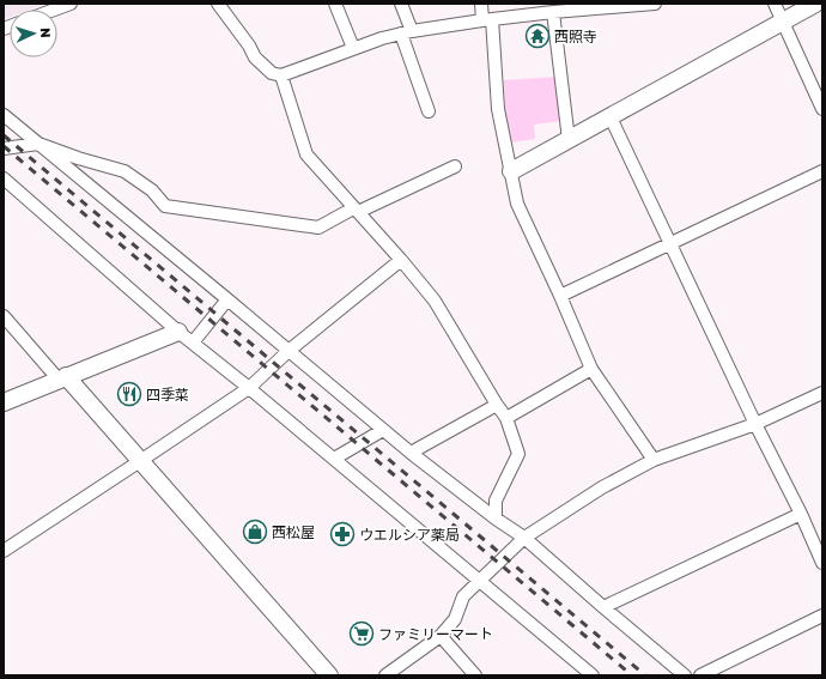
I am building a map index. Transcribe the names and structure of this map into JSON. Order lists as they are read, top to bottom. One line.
{"places":{"temple":["西照寺"],"restaurant":["四季菜"],"shop":["西松屋"],"pharmacy":["ウエルシア薬局"],"supermarket":["ファミリーマート"]},"north":"right"}
